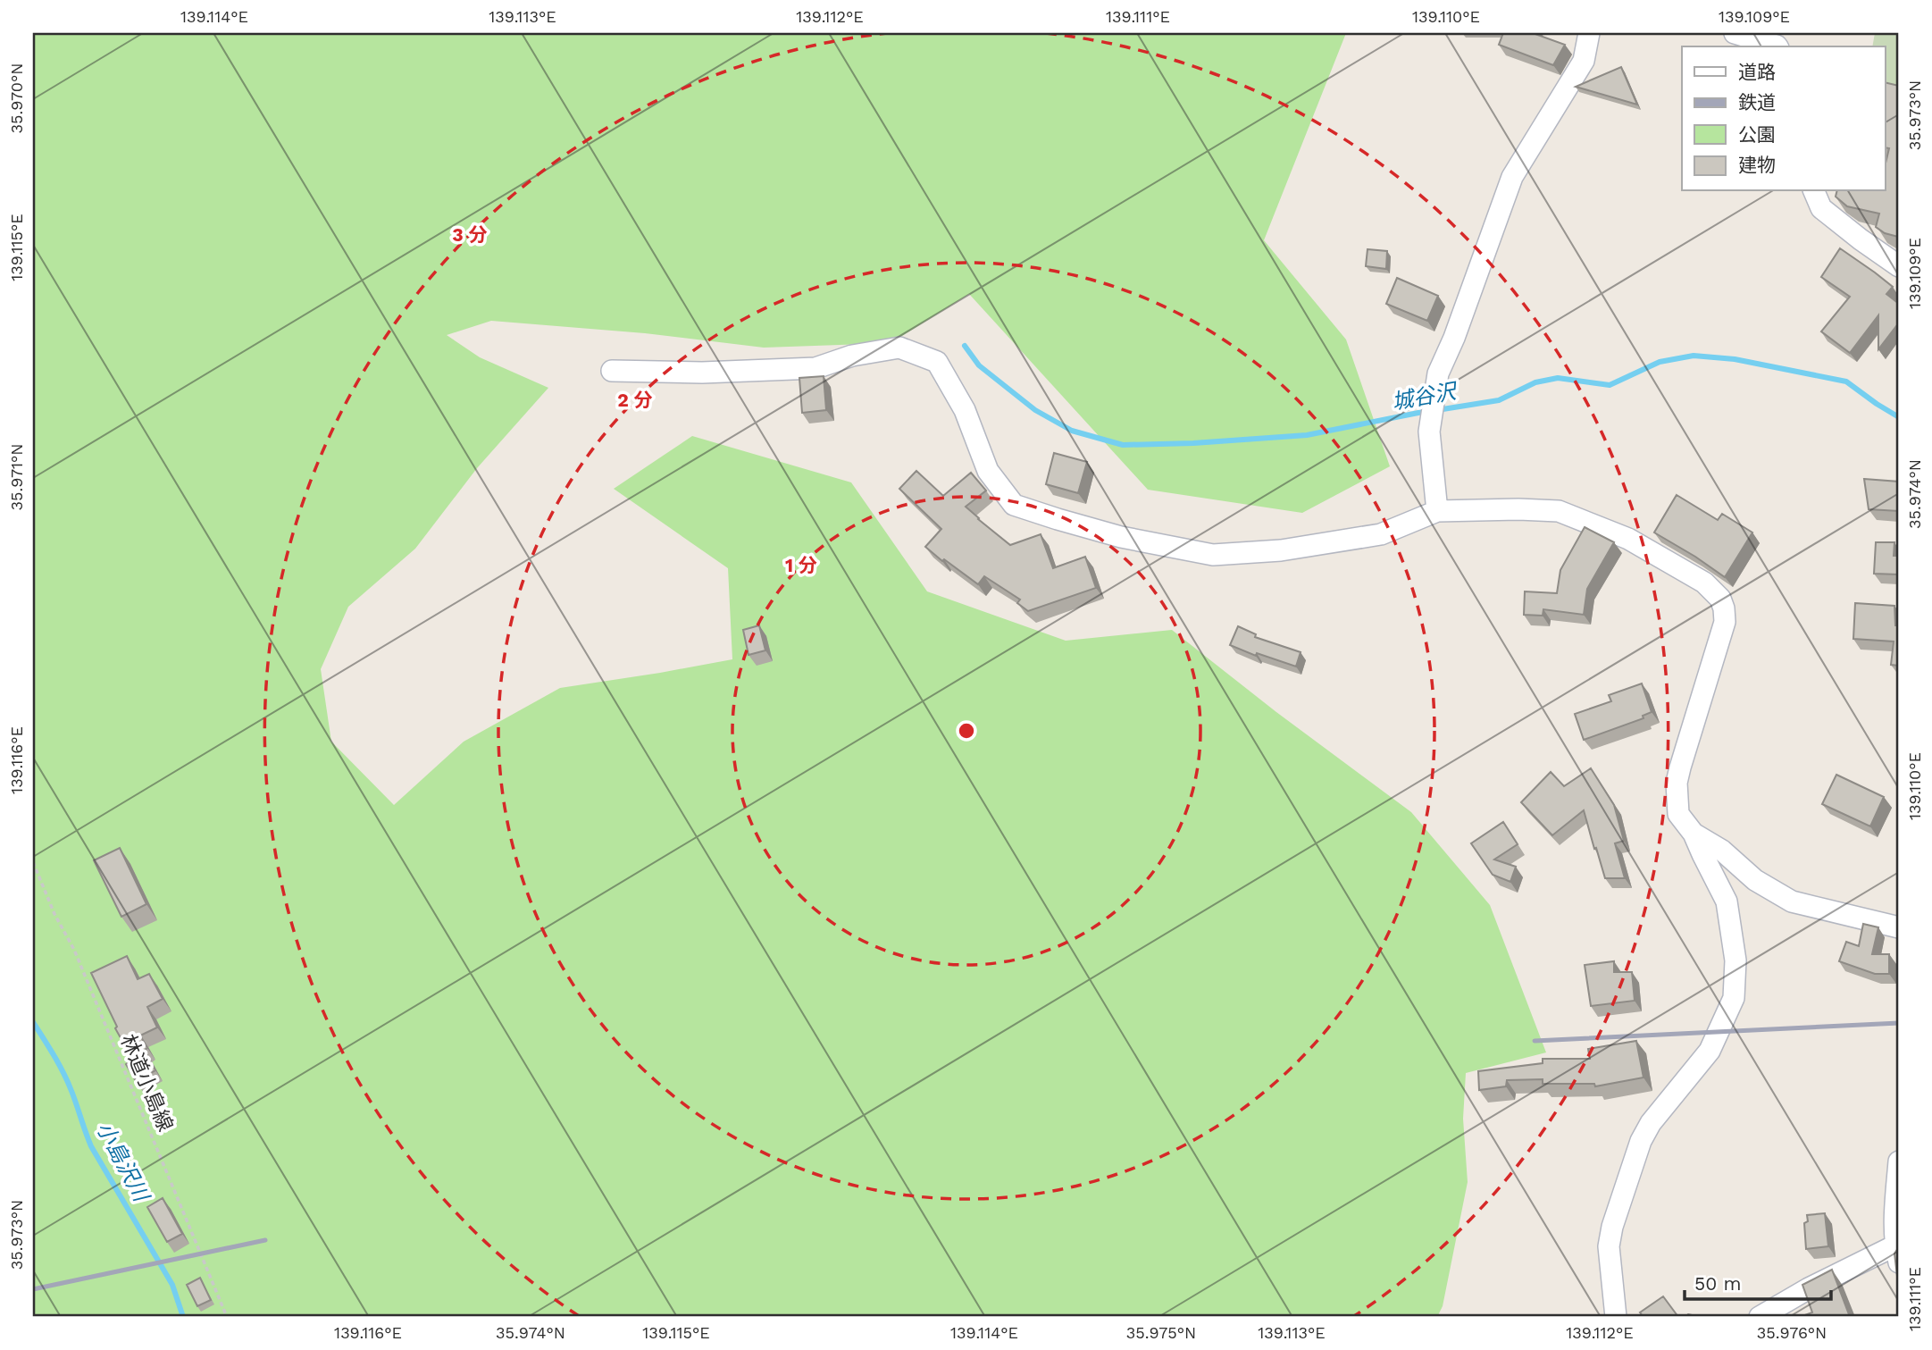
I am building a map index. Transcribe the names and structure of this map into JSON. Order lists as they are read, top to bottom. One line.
{"streets":{"path":["林道小島線"]},"water":["城谷沢","小島沢川"],"legend":["道路","鉄道","公園","建物"],"scale_bar":"50 m","coordinates":["139.114°E","139.113°E","139.112°E","139.111°E","139.110°E","139.109°E","35.970°N","35.973°N","139.115°E","35.971°N","35.974°N","139.116°E","35.975°N","35.976°N"],"rings":["3 分","2 分","1 分"]}
